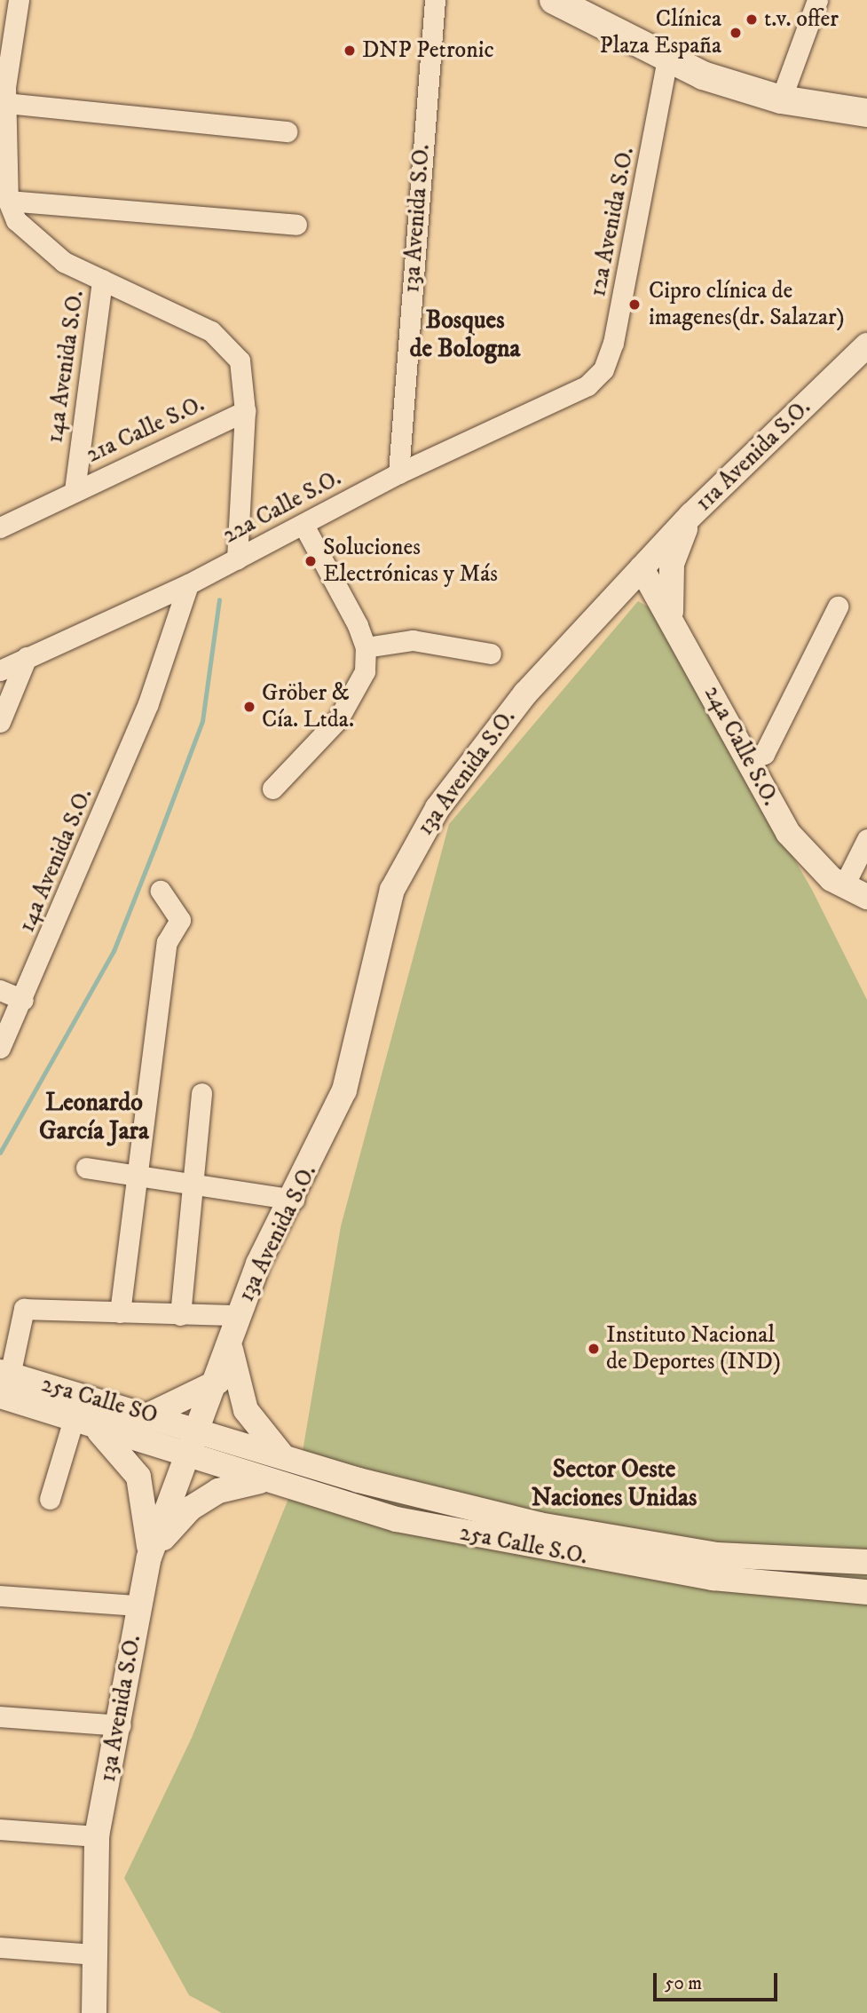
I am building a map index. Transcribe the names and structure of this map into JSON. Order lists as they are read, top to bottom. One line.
{"streets":{"street":["13a Avenida S.O.","12a Avenida S.O.","14a Avenida S.O.","21a Calle S.O.","11a Avenida S.O.","22a Calle S.O.","24a Calle S.O.","25a Calle SO","25a Calle S.O."]},"crossings":[["13a Avenida S.O.","11a Avenida S.O."],["13a Avenida S.O.","22a Calle S.O."],["13a Avenida S.O.","24a Calle S.O."],["13a Avenida S.O.","25a Calle SO"],["13a Avenida S.O.","25a Calle S.O."],["12a Avenida S.O.","22a Calle S.O."],["14a Avenida S.O.","21a Calle S.O."],["14a Avenida S.O.","22a Calle S.O."],["11a Avenida S.O.","24a Calle S.O."],["25a Calle SO","25a Calle S.O."]],"districts":["Bosques de Bologna","Leonardo García Jara","Sector Oeste Naciones Unidas"],"places":["t.v. offer","Clínica Plaza España","DNP Petronic","Cipro clínica de imagenes(dr. Salazar)","Soluciones Electrónicas y Más","Gröber & Cía. Ltda.","Instituto Nacional de Deportes (IND)"],"scale_bar":"50 m"}
